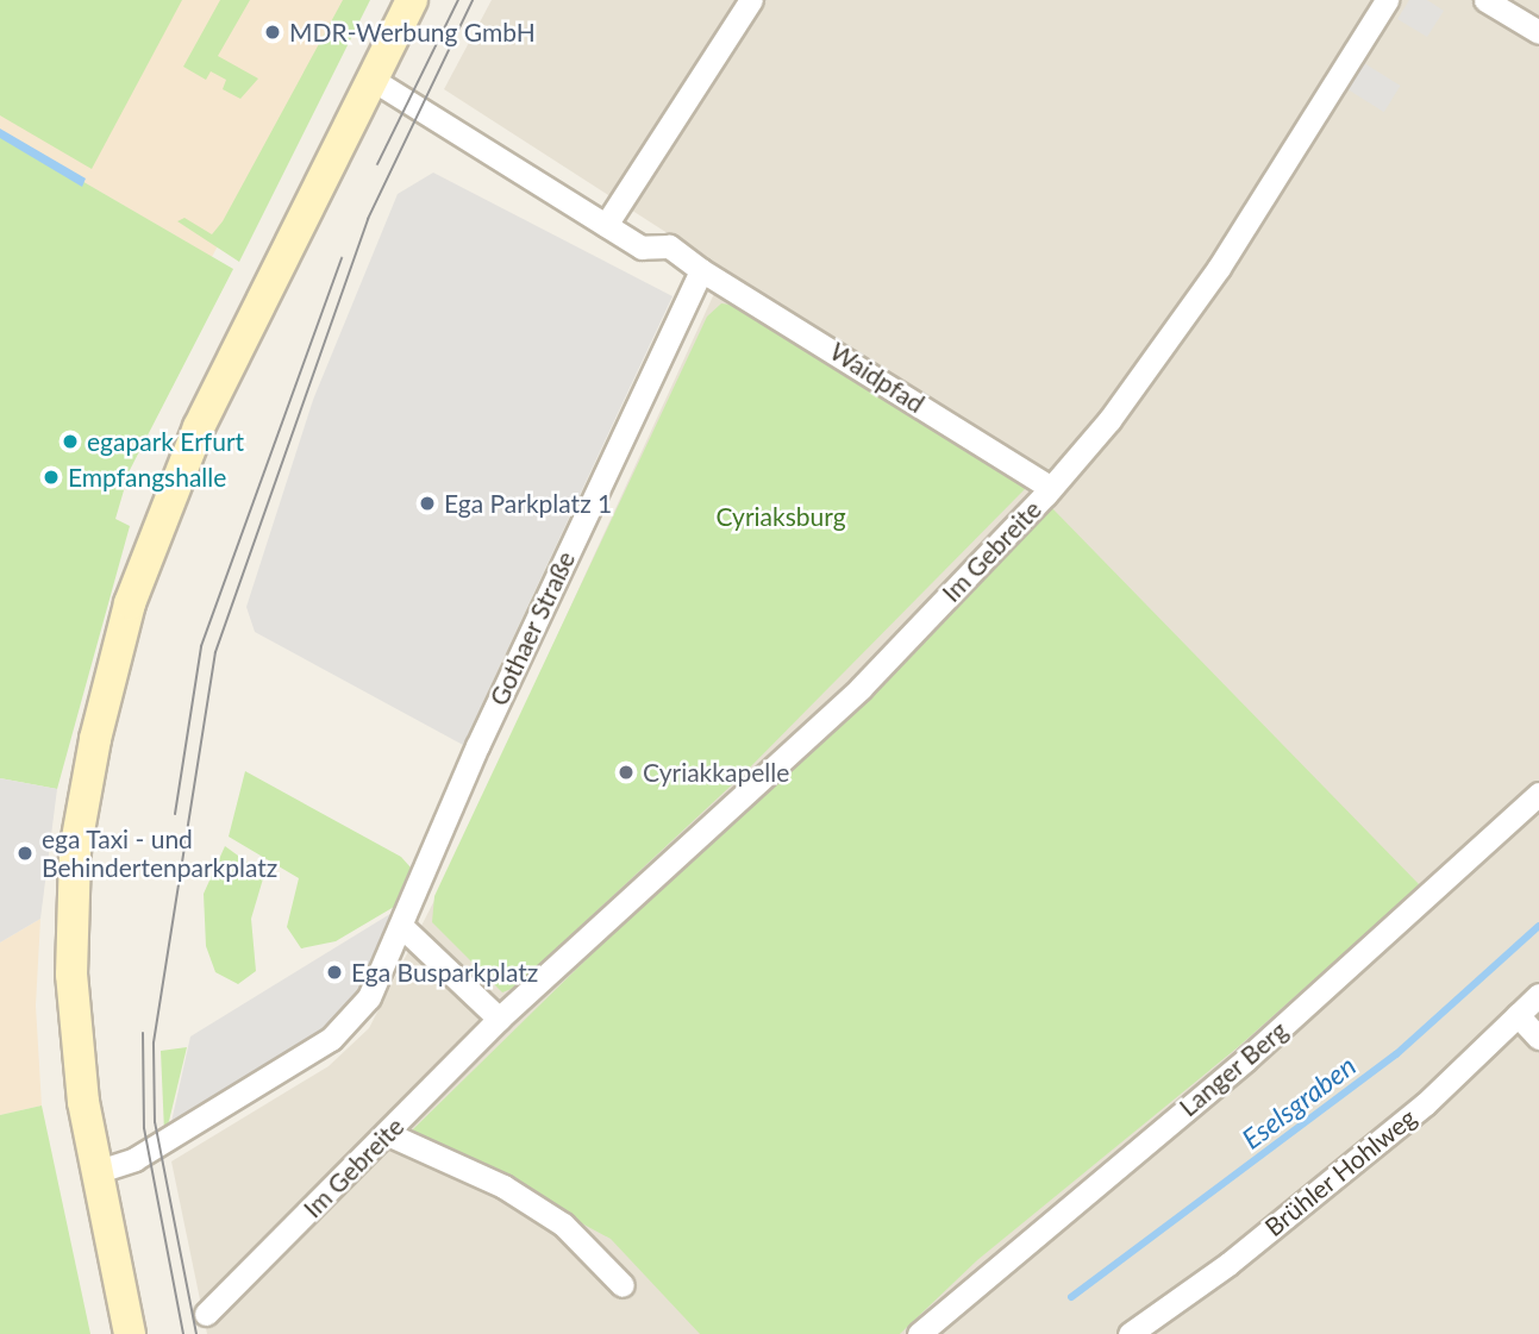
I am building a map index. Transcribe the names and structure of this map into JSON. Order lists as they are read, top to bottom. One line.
{"streets":{"street":["Waidpfad","Im Gebreite","Gothaer Straße","Langer Berg","Brühler Hohlweg"]},"crossings":[["Waidpfad","Im Gebreite"],["Waidpfad","Gothaer Straße"]],"water":["Eselsgraben"],"parks":["Cyriaksburg"],"places":["MDR-Werbung GmbH","egapark Erfurt","Empfangshalle","Ega Parkplatz 1","Cyriakkapelle","ega Taxi - und Behindertenparkplatz","Ega Busparkplatz"]}
